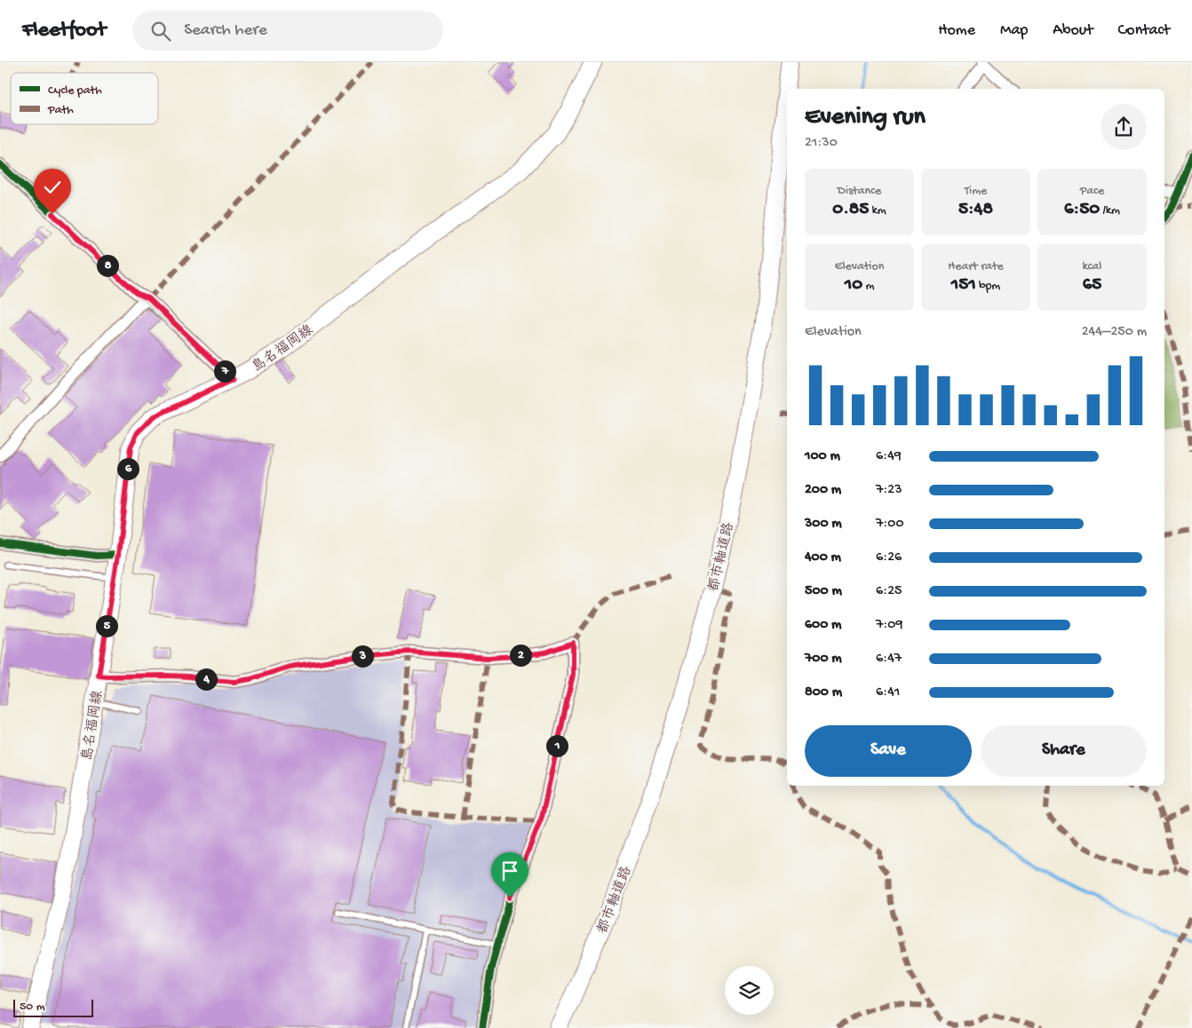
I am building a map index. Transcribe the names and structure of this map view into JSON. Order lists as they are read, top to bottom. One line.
{"streets":{"main road":["島名福岡線","都市軸道路"]},"legend":["Cycle path","Path"],"scale_bar":"50 m","page":{"header":"Fleetfoot","search":"Search here","nav":["Home","Map","About","Contact"],"heading":["Evening run","21:30"],"stats":[["Distance","0.85 km"],["Time","5:48"],["Pace","6:50 /km"],["Elevation","10 m"],["Heart rate","151 bpm"],["kcal","65"]],"pins":["8","7","6","5","2","3","4","1"],"chart":["Elevation","244–250 m"],"list":[{"name":"100 m","note":"6:49"},{"name":"200 m","note":"7:23"},{"name":"300 m","note":"7:00"},{"name":"400 m","note":"6:26"},{"name":"500 m","note":"6:25"},{"name":"600 m","note":"7:09"},{"name":"700 m","note":"6:47"},{"name":"800 m","note":"6:41"}],"buttons":["Save","Share"],"scale":"50 m"}}
